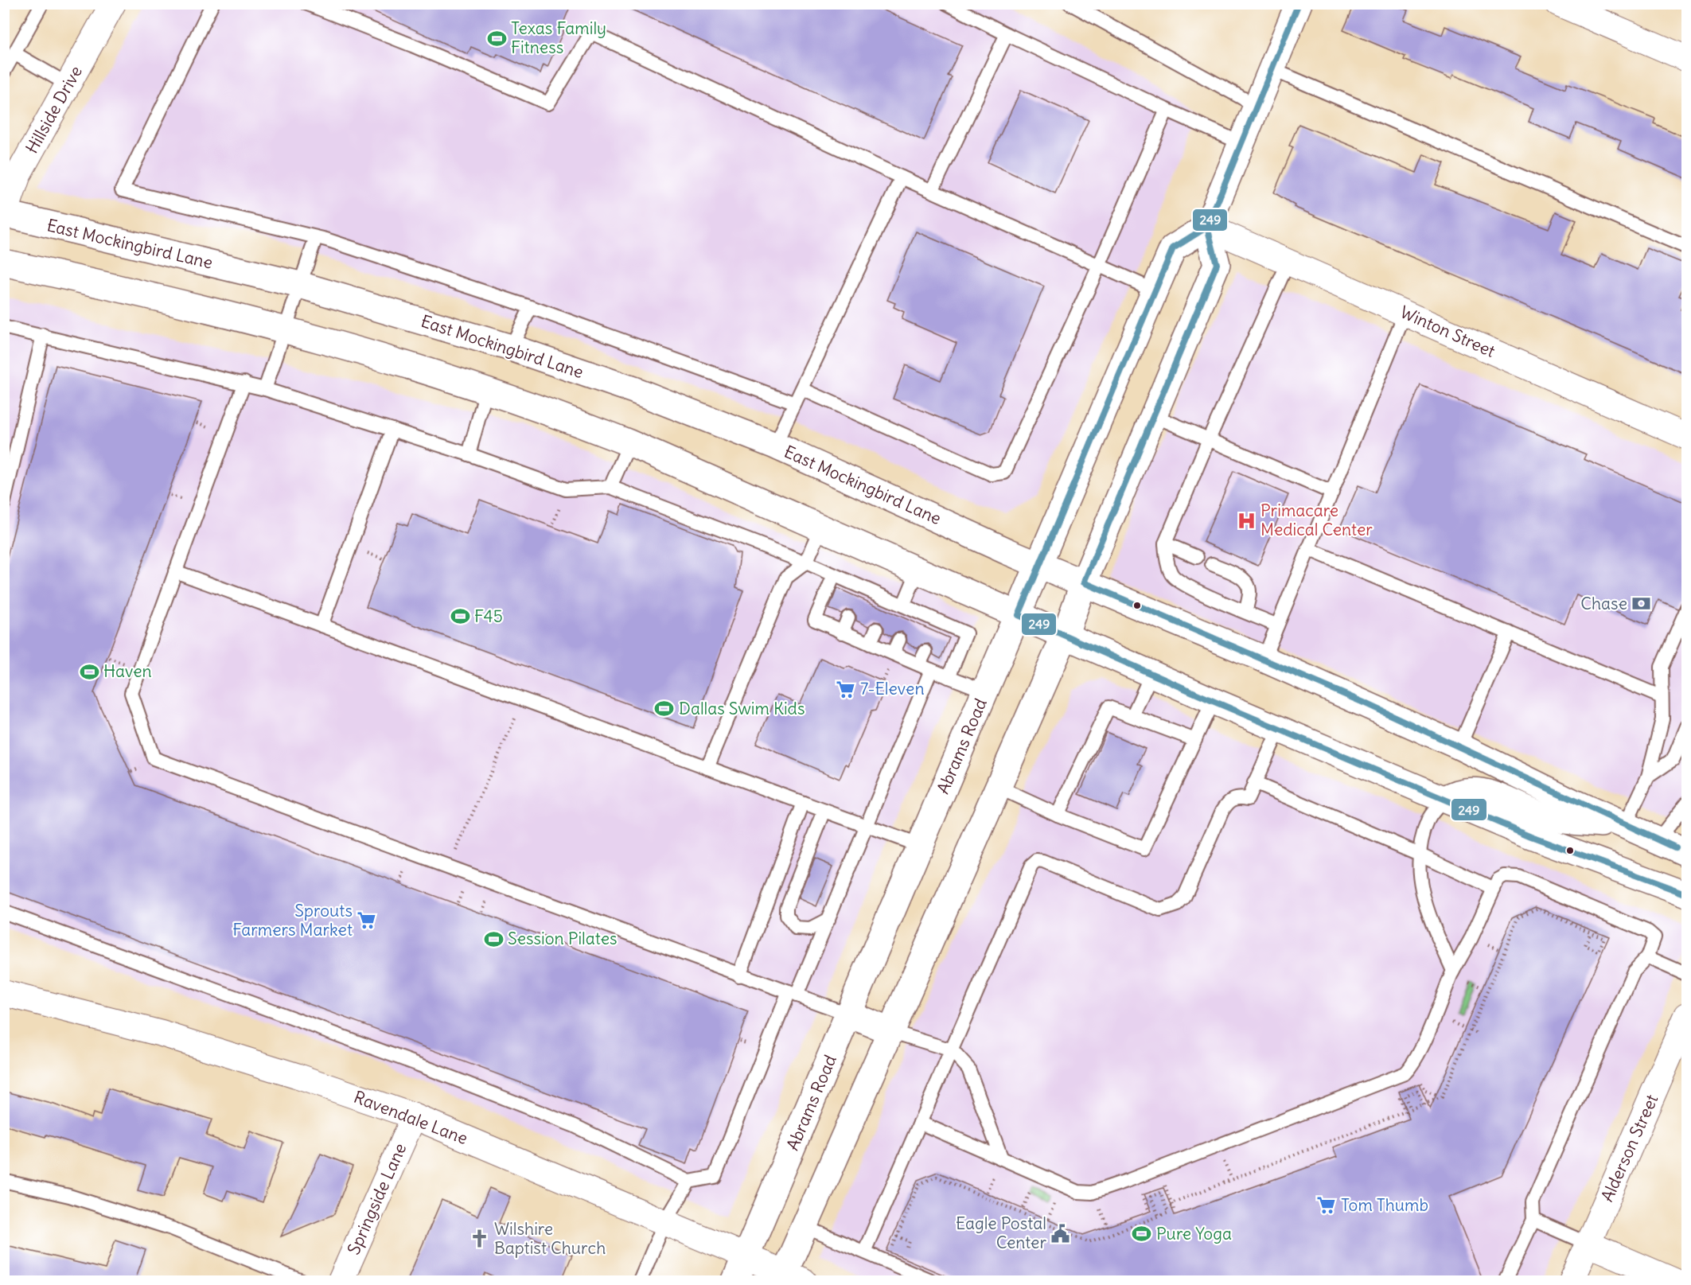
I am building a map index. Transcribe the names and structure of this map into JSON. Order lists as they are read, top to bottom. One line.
{"streets":{"main road":["East Mockingbird Lane","Abrams Road"],"street":["Hillside Drive","Winton Street","Ravendale Lane","Alderson Street","Springside Lane"]},"crossings":[["Hillside Drive","East Mockingbird Lane"],["East Mockingbird Lane","Abrams Road"],["Winton Street","Abrams Road"],["Abrams Road","Ravendale Lane"],["Ravendale Lane","Springside Lane"]],"places":{"sports":["Texas Family Fitness","F45","Haven","Dallas Swim Kids","Session Pilates","Pure Yoga"],"hospital":["Primacare Medical Center"],"bank":["Chase"],"supermarket":["7-Eleven","Sprouts Farmers Market","Tom Thumb"],"public building":["Eagle Postal Center"],"church":["Wilshire Baptist Church"]},"lines":["transit line 249"]}
